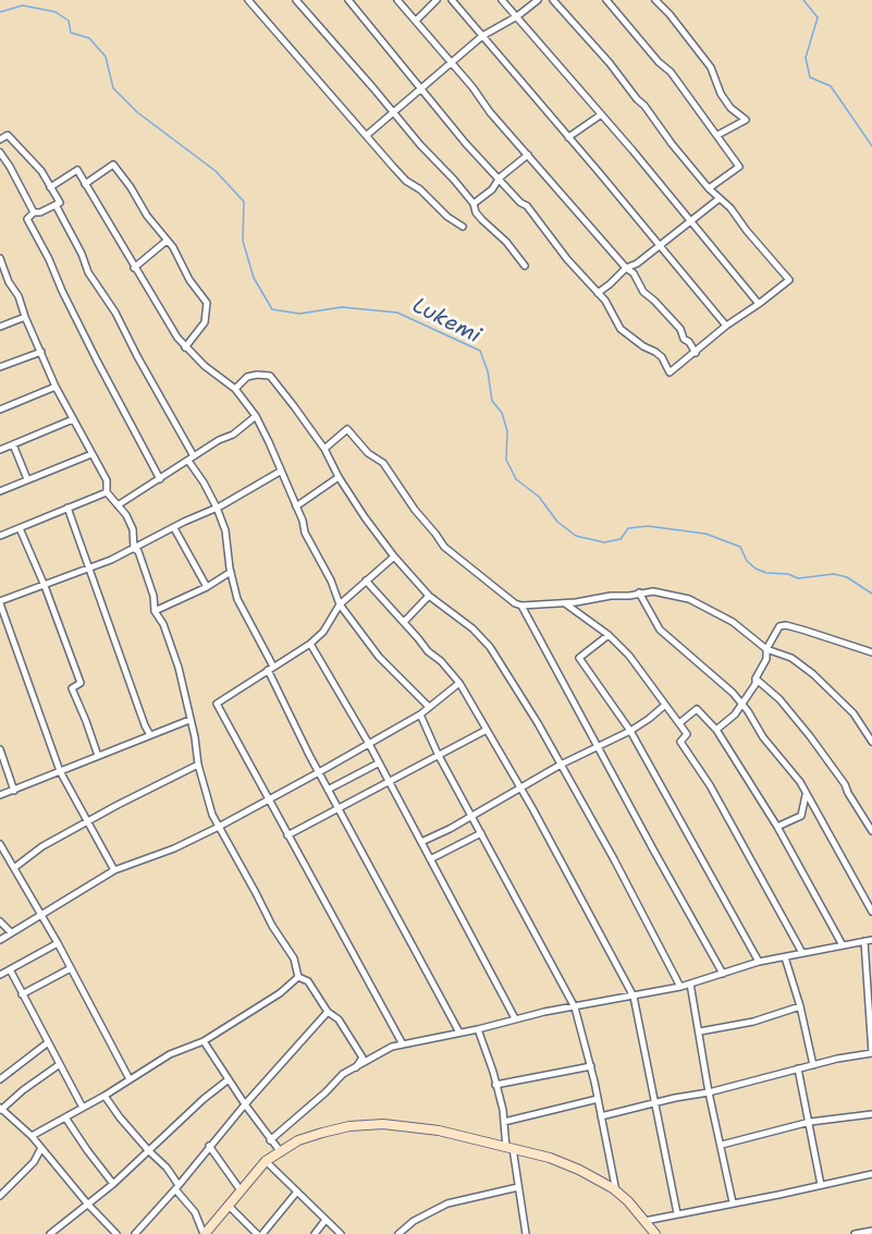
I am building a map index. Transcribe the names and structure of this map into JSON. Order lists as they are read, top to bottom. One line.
{"water":["Lukemi"]}
